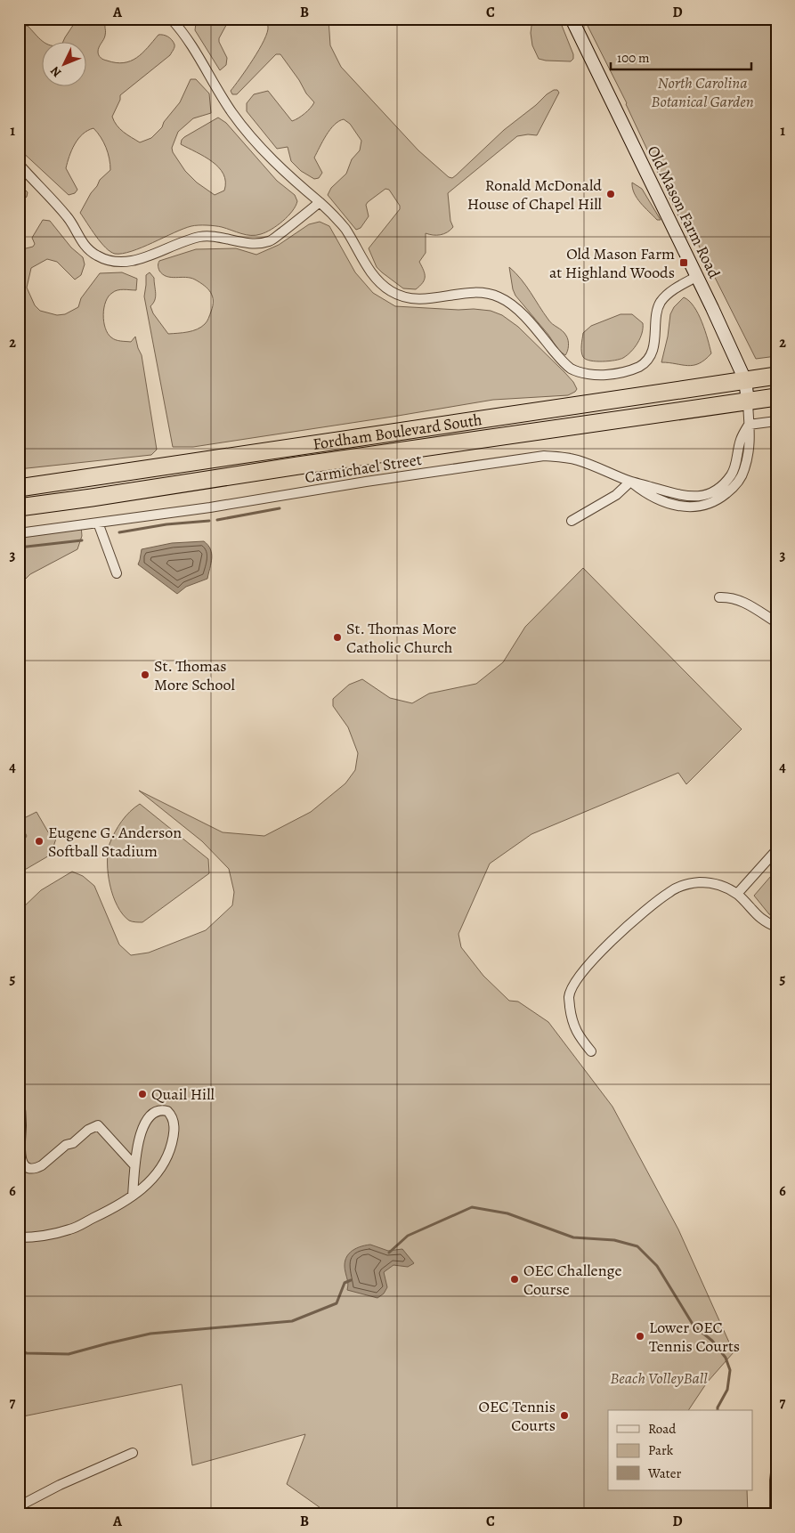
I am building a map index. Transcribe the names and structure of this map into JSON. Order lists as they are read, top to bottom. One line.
{"streets":{"highway":["Fordham Boulevard South"],"street":["Old Mason Farm Road","Carmichael Street"]},"crossings":[["Old Mason Farm Road","Fordham Boulevard South"],["Old Mason Farm Road","Carmichael Street"]],"parks":["North Carolina Botanical Garden","Beach VolleyBall"],"places":{"other":["Ronald McDonald House of Chapel Hill","St. Thomas More Catholic Church","St. Thomas More School","Eugene G. Anderson Softball Stadium","Quail Hill","OEC Challenge Course","Lower OEC Tennis Courts","OEC Tennis Courts"],"transit":["Old Mason Farm at Highland Woods"]},"legend":["Road","Park","Water"],"scale_bar":"100 m","north":"bottom left","grid":{"columns":["A","B","C","D"],"rows":["1","2","3","4","5","6","7"]}}
